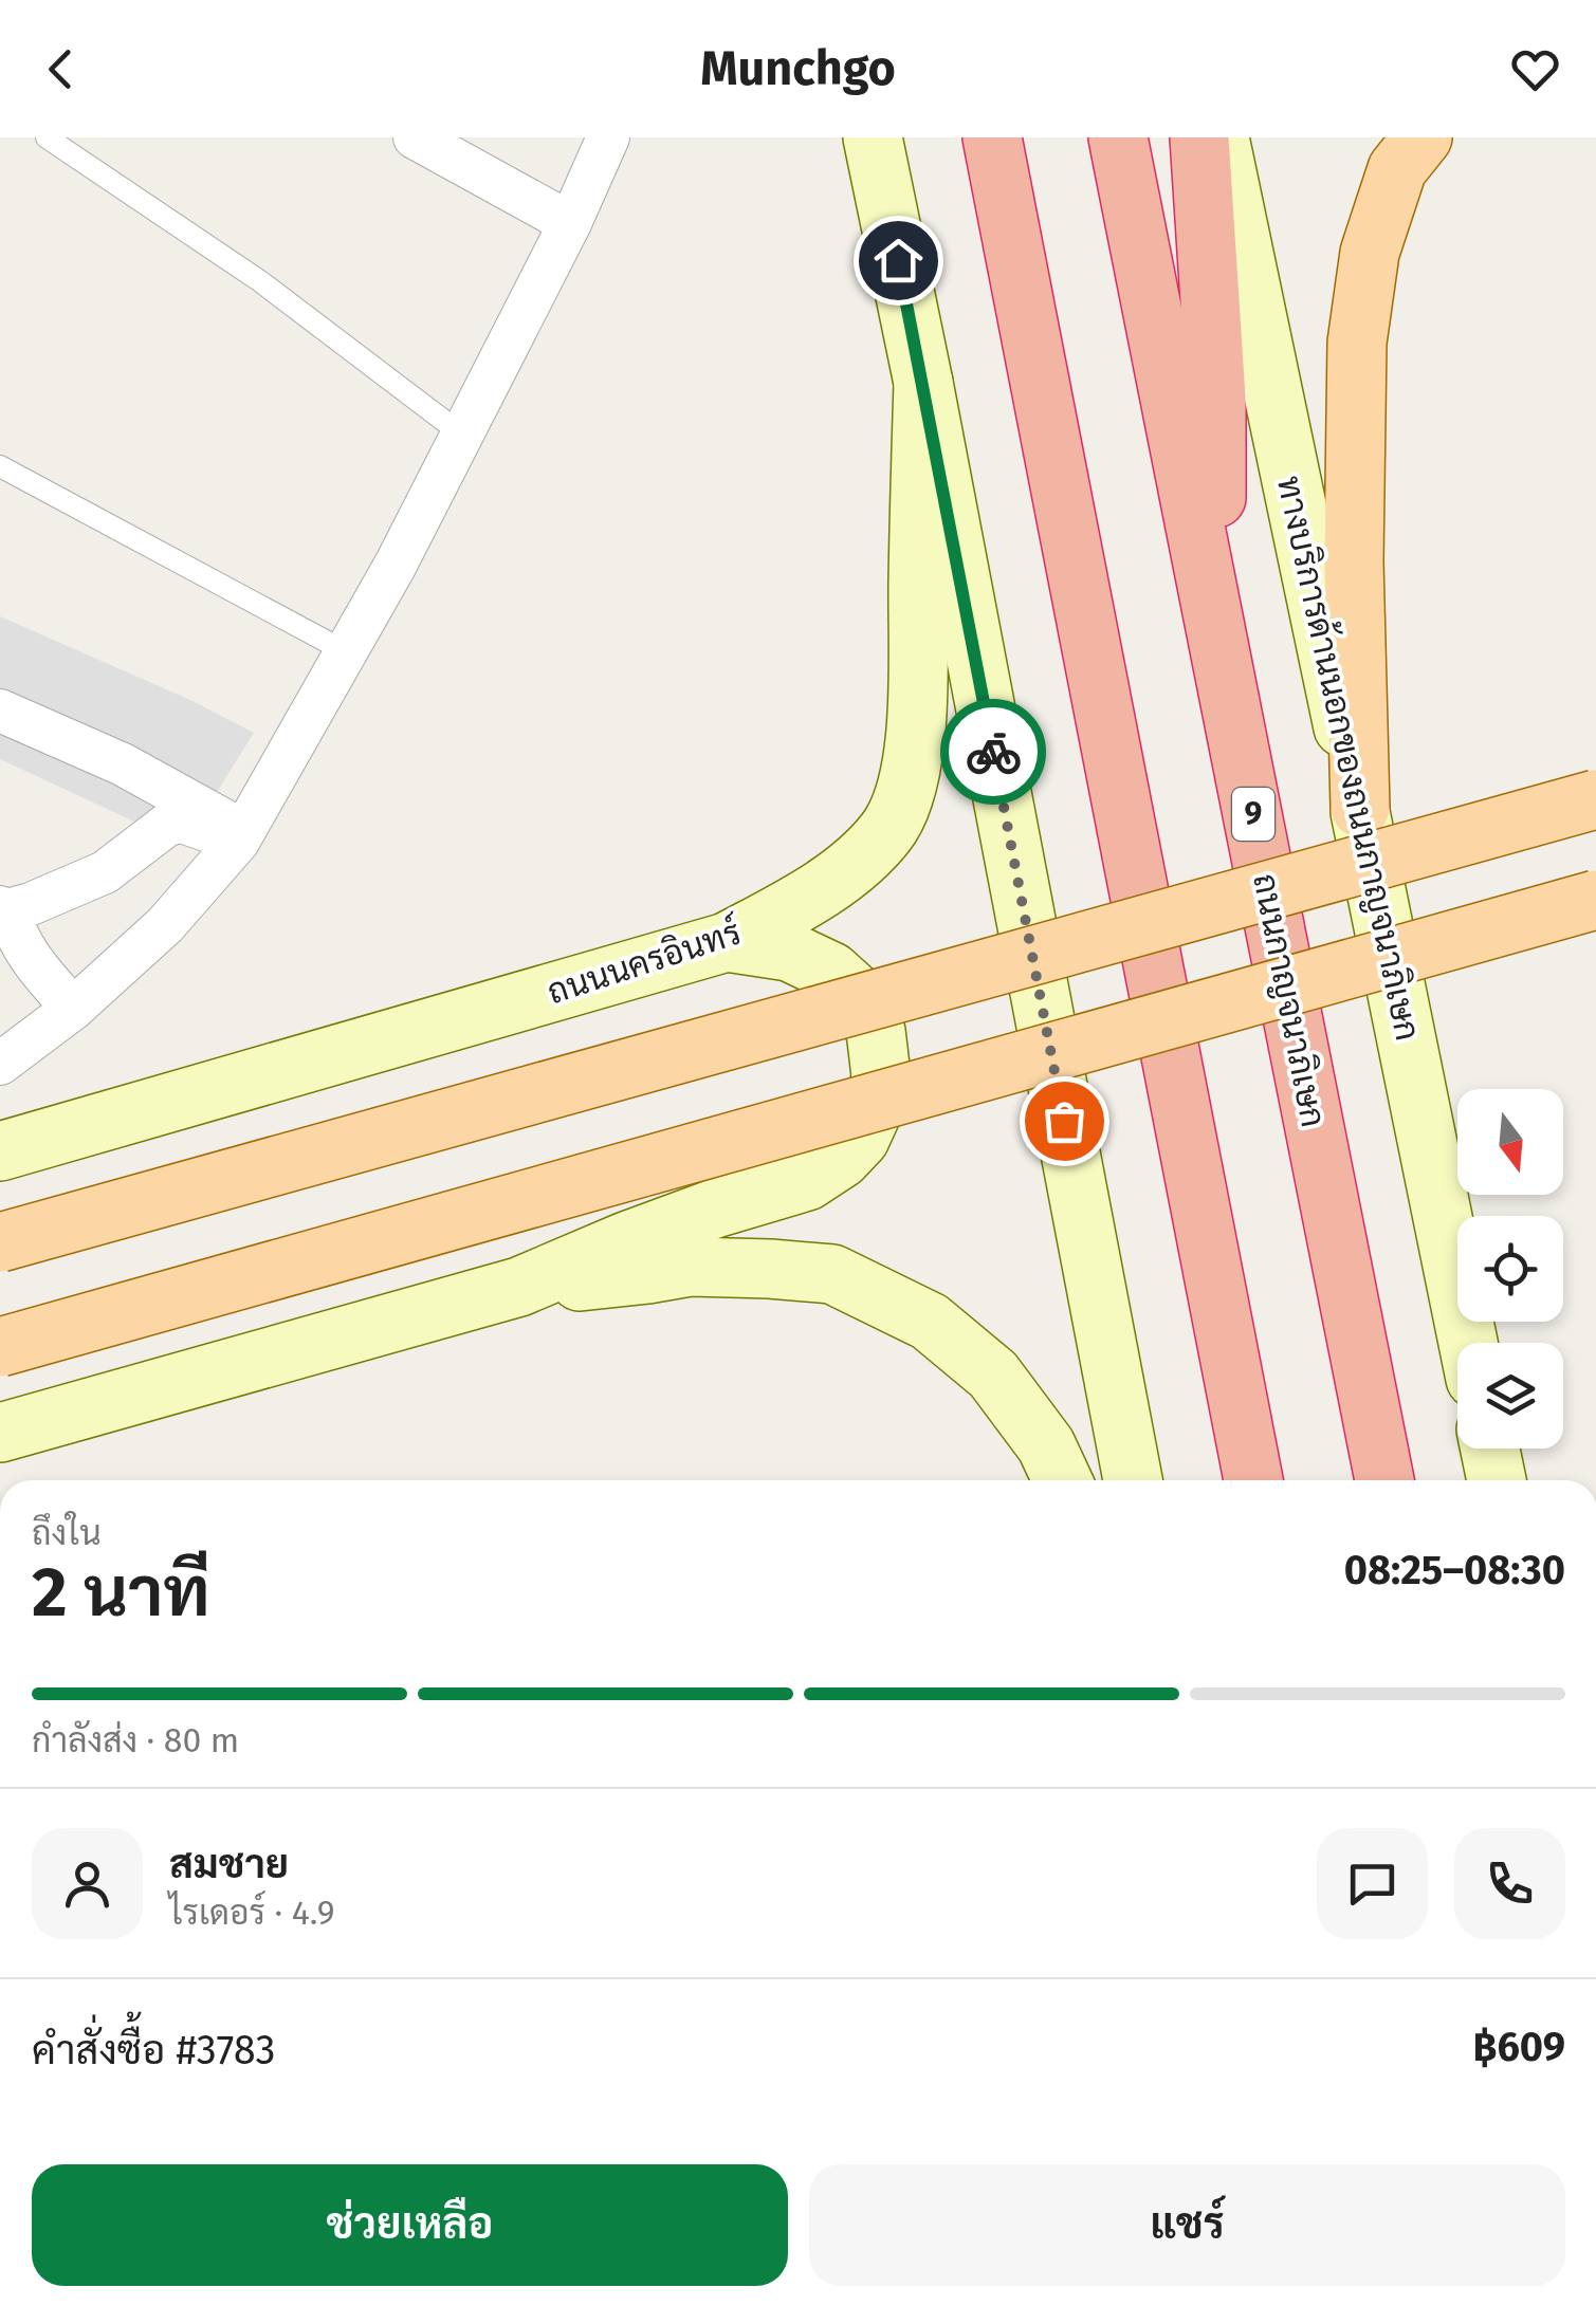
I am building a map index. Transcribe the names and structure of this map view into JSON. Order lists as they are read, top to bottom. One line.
{"streets":{"highway":["9","ถนนกาญจนาภิเษก"],"main road":["ทางบริการด้านนอกของถนนกาญจนาภิเษก","ถนนนครอินทร์"]},"north":"bottom","page":{"header":"Munchgo","heading":["2 นาที","ถึงใน","08:25–08:30"],"panel":["สมชาย","ไรเดอร์ · 4.9","คำสั่งซื้อ #3783","฿609"],"bar":"กำลังส่ง · 80 m","buttons":["ช่วยเหลือ","แชร์"]}}
